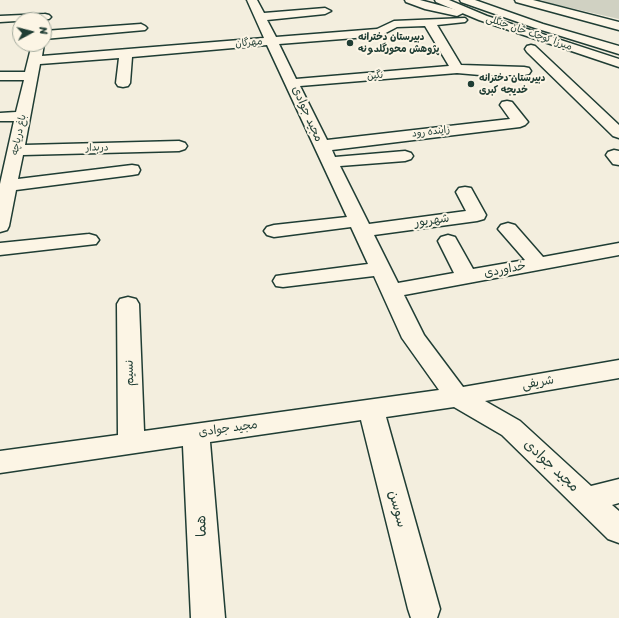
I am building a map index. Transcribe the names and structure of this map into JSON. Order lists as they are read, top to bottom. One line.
{"streets":{"main road":["میرزا کوچک خان جنگلی","مهرگان","نگین","مجید جوادی","زاینده رود","باغ دریاچه","دربدار","شهریور","خداوردی","نسیم","شریفی","سوسن","هما"]},"crossings":[["مهرگان","مجید جوادی"],["مهرگان","باغ دریاچه"],["نگین","مجید جوادی"],["مجید جوادی","زاینده رود"],["مجید جوادی","شهریور"],["مجید جوادی","خداوردی"],["مجید جوادی","نسیم"],["مجید جوادی","شریفی"],["مجید جوادی","سوسن"],["مجید جوادی","هما"],["باغ دریاچه","دربدار"]],"places":["دبیرستان دخترانه پژوهش محورگلدونه","دبیرستان دخترانه خدیجه کبری"],"north":"right"}
